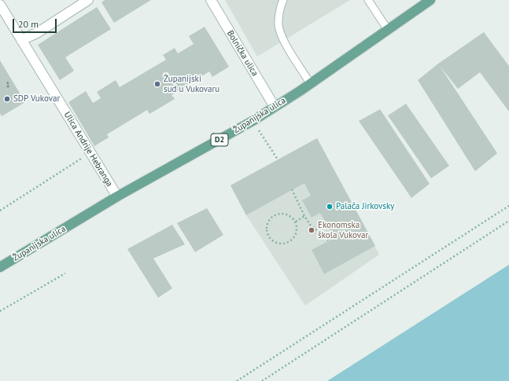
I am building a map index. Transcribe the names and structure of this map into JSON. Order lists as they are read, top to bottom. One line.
{"streets":{"main road":["Županijska ulica","D2"],"street":["Bolnička ulica","Ulica Andrije Hebranga"]},"crossings":[["Bolnička ulica","Županijska ulica"],["Županijska ulica","Ulica Andrije Hebranga"]],"places":["Županijski sud u Vukovaru","SDP Vukovar","Palača Jirkovsky","Ekonomska škola Vukovar"],"house_numbers":["1"],"scale_bar":"20 m"}
